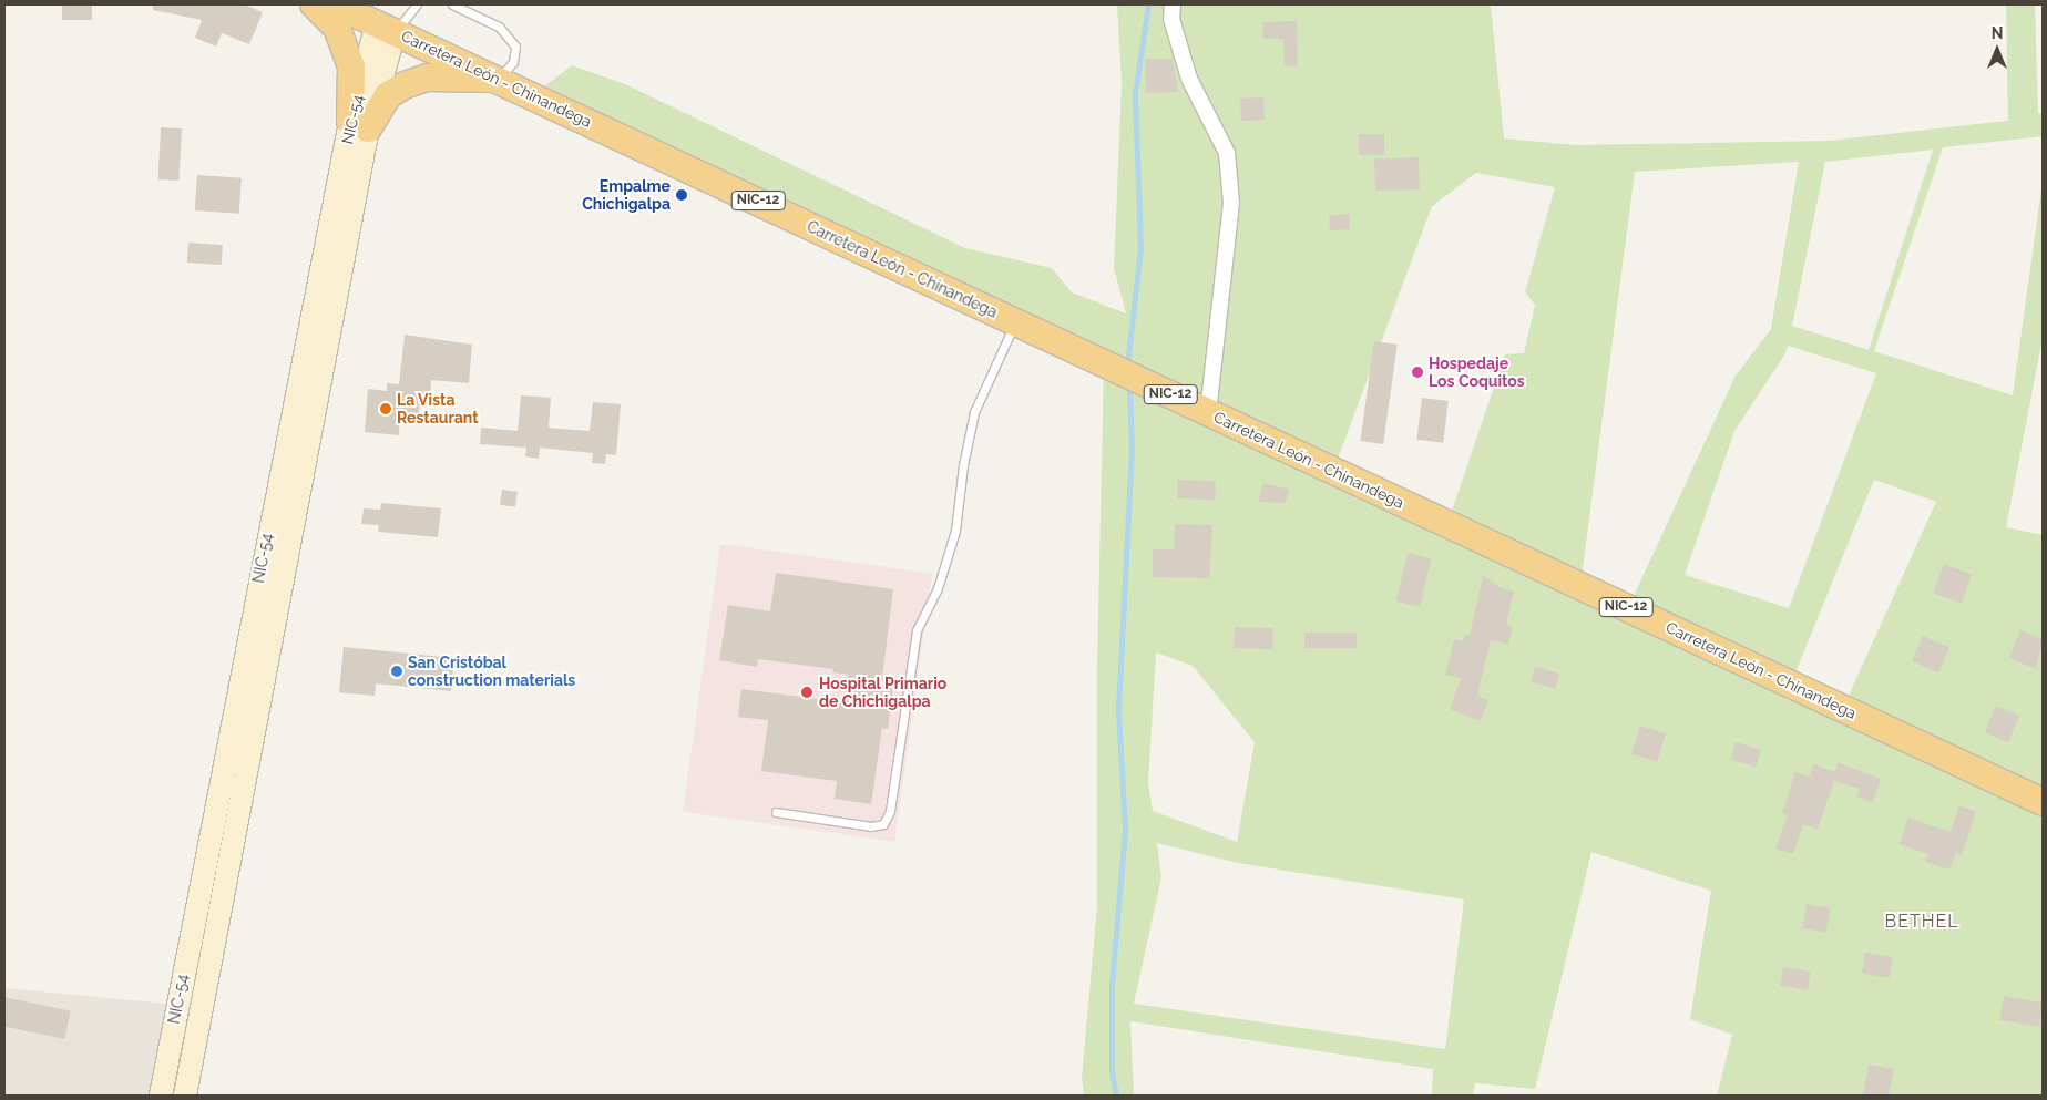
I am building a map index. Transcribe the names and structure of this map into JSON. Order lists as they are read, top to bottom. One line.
{"streets":{"highway":["Carretera León - Chinandega","NIC-12"],"main road":["NIC-54"]},"crossings":[["Carretera León - Chinandega","NIC-54"]],"districts":["BETHEL"],"places":["Empalme Chichigalpa","Hospedaje Los Coquitos","La Vista Restaurant","San Cristóbal construction materials","Hospital Primario de Chichigalpa"],"north":"top"}
